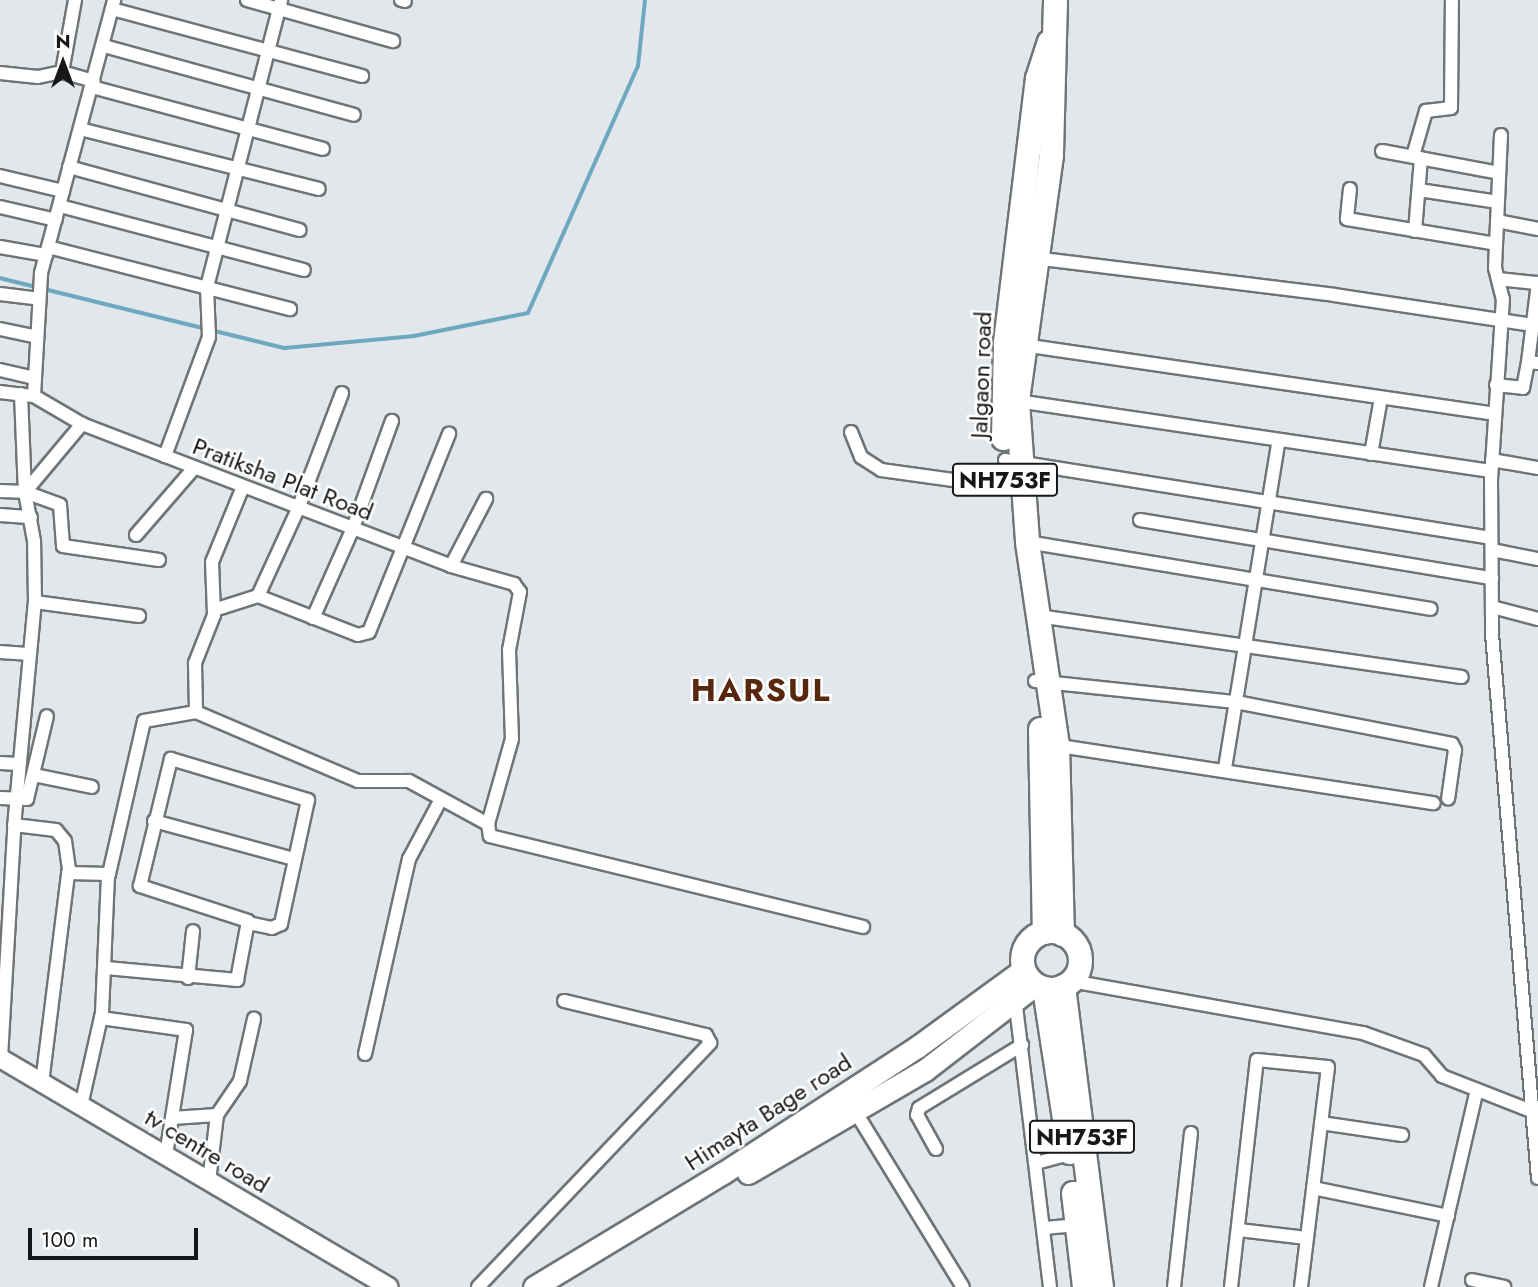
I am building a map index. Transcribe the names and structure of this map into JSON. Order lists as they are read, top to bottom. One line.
{"streets":{"highway":["Jalgaon road","NH753F"],"main road":["Himayta Bage road","tv centre road"],"street":["Pratiksha Plat Road"]},"crossings":[["NH753F","Himayta Bage road"]],"districts":["HARSUL"],"scale_bar":"100 m","north":"top"}
